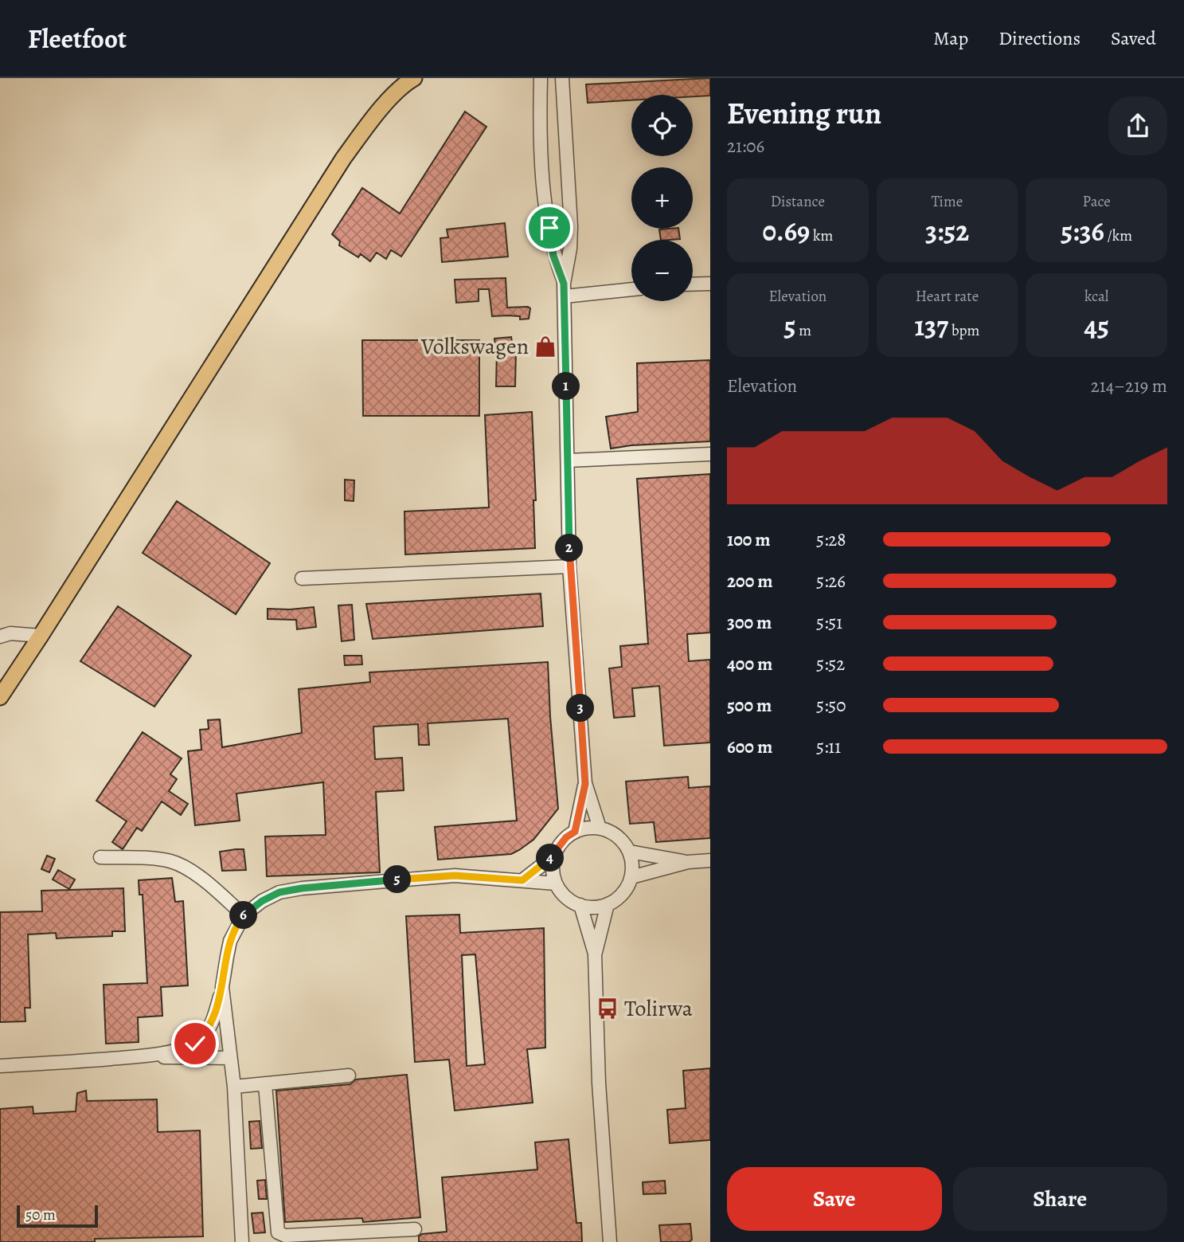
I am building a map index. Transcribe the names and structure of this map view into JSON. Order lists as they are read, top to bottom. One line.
{"places":{"shop":["Volkswagen"],"bus stop":["Tolirwa"]},"scale_bar":"50 m","page":{"header":"Fleetfoot","nav":["Map","Directions","Saved"],"heading":["Evening run","21:06"],"map_buttons":["+","−"],"stats":[["Distance","0.69 km"],["Time","3:52"],["Pace","5:36 /km"],["Elevation","5 m"],["Heart rate","137 bpm"],["kcal","45"]],"chart":["Elevation","214–219 m"],"pins":["1","2","3","4","5","6"],"list":[{"name":"100 m","note":"5:28"},{"name":"200 m","note":"5:26"},{"name":"300 m","note":"5:51"},{"name":"400 m","note":"5:52"},{"name":"500 m","note":"5:50"},{"name":"600 m","note":"5:11"}],"buttons":["Save","Share"],"scale":"50 m"}}
